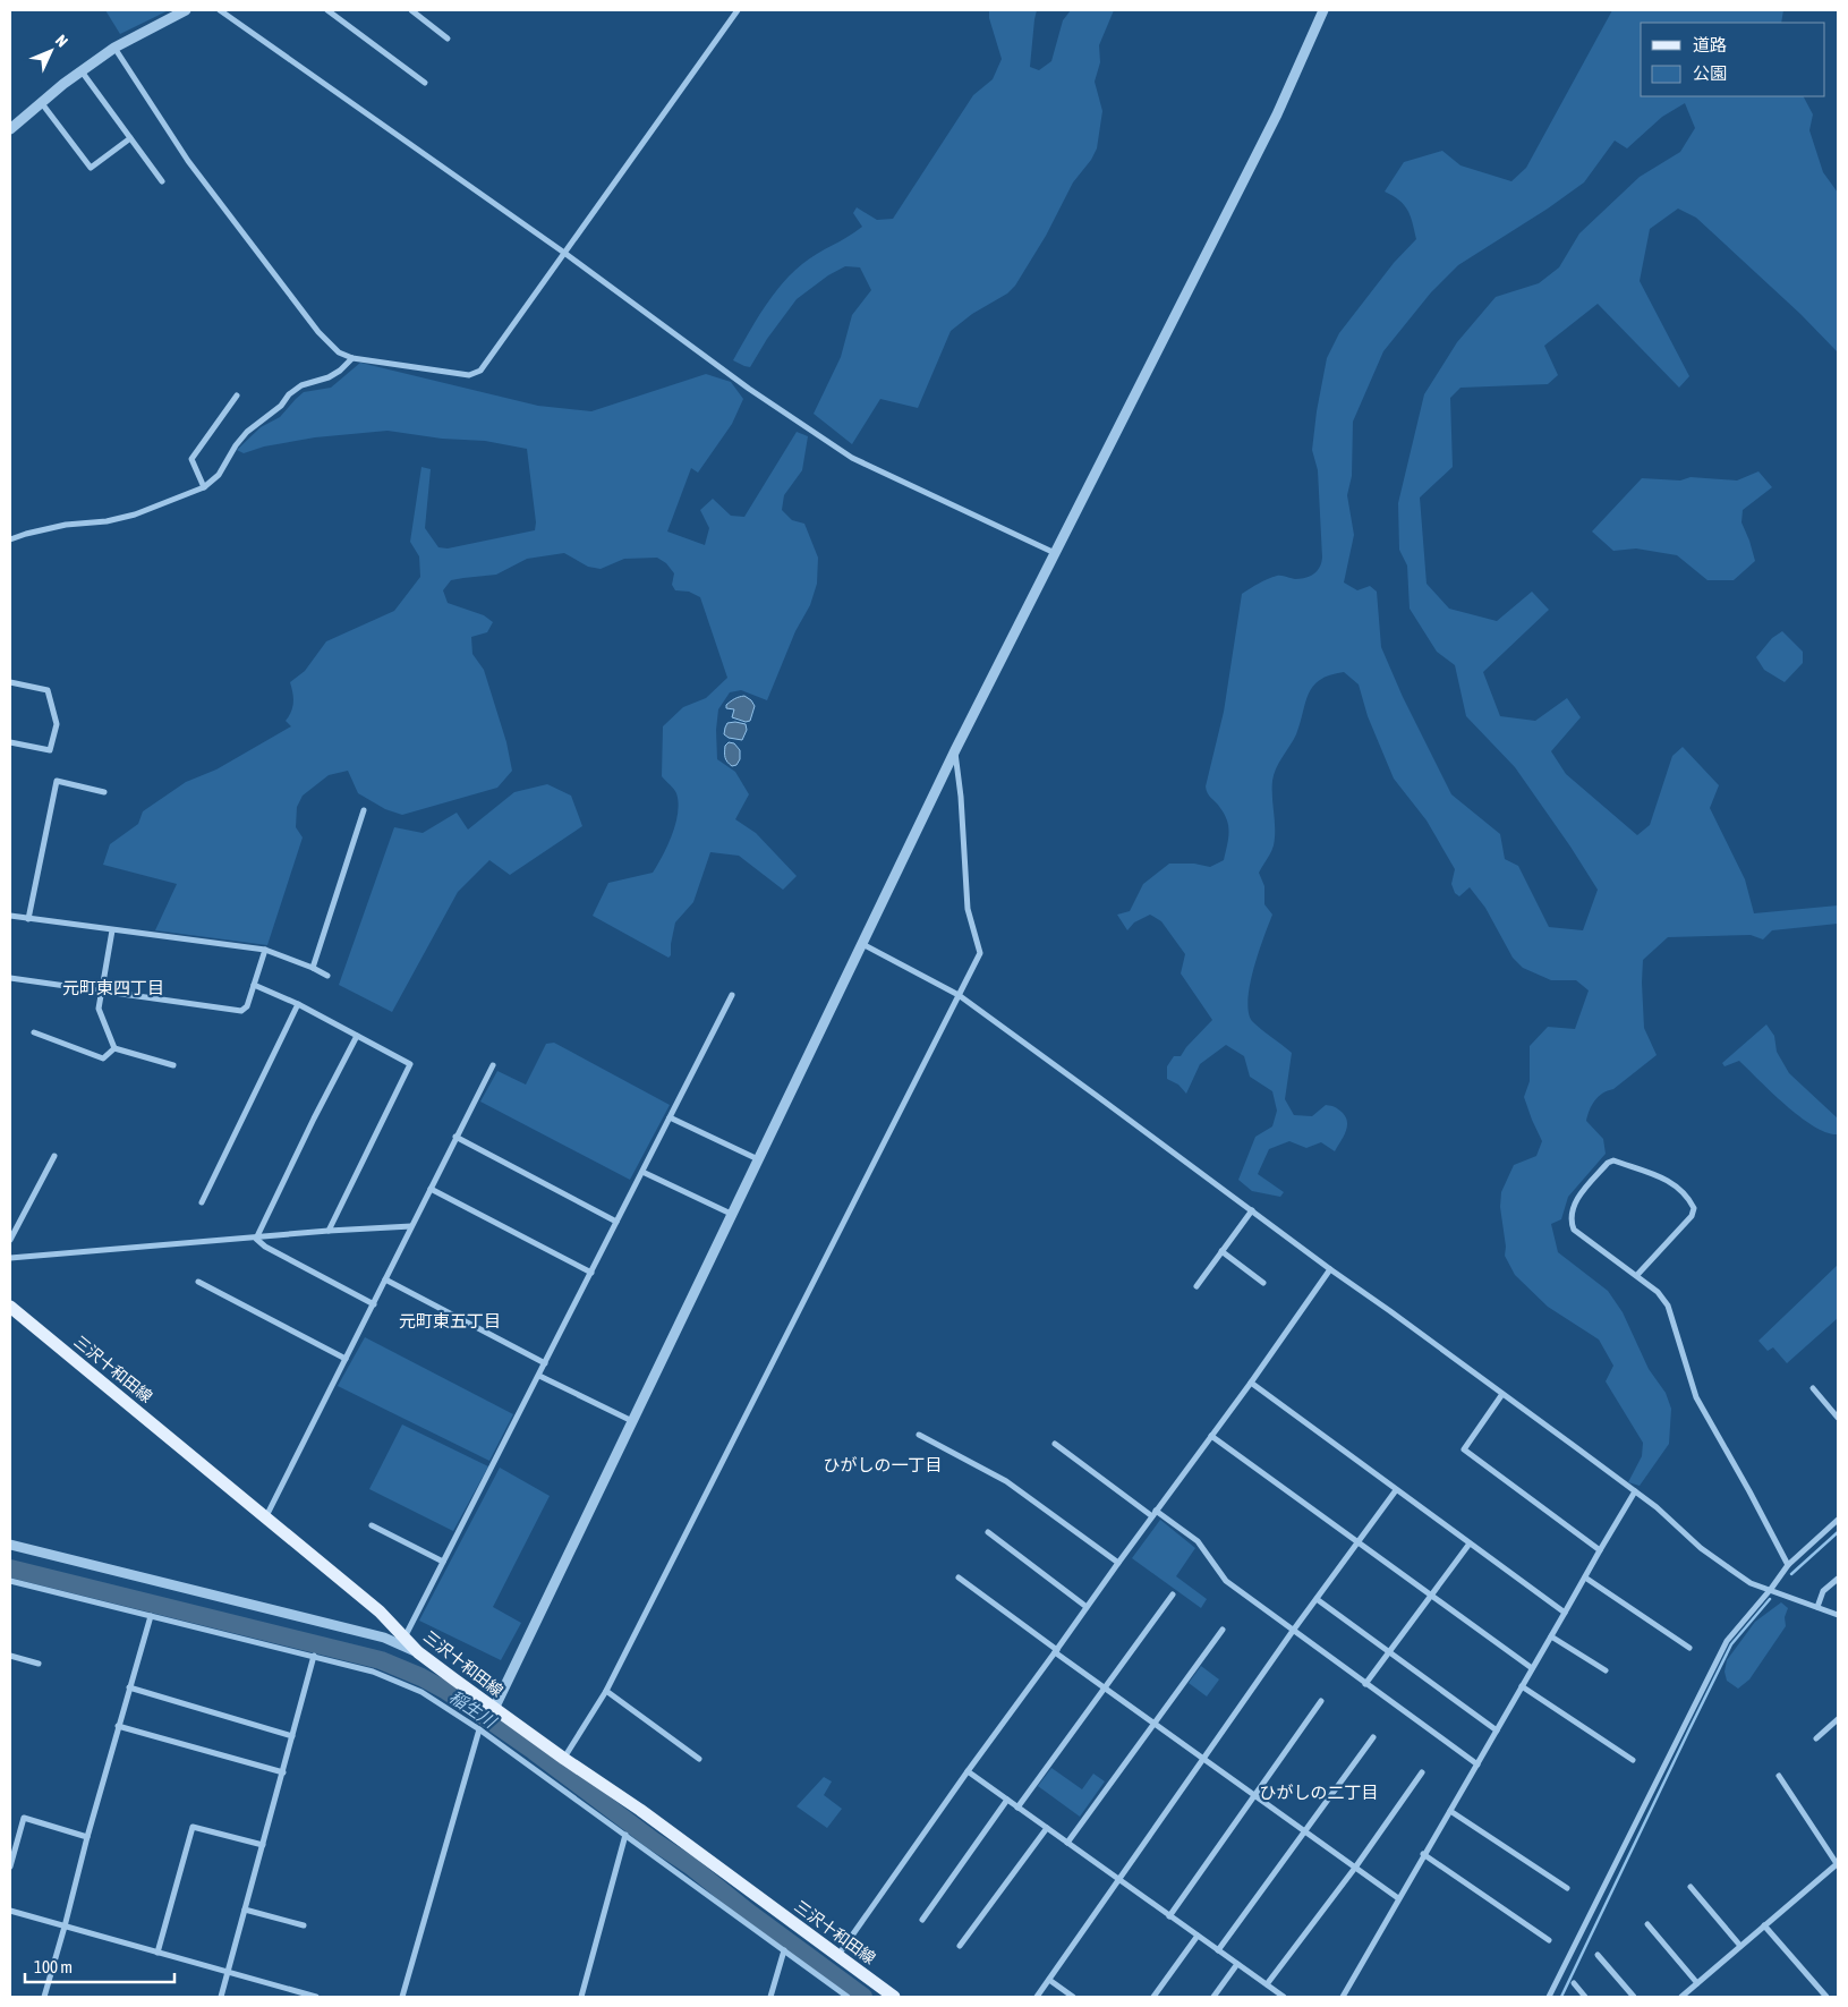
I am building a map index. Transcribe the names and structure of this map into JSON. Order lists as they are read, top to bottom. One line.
{"streets":{"main road":["三沢十和田線"]},"districts":["元町東四丁目","元町東五丁目","ひがしの一丁目","ひがしの二丁目"],"water":["稲生川"],"legend":["道路","公園"],"scale_bar":"100 m","north":"top right"}
